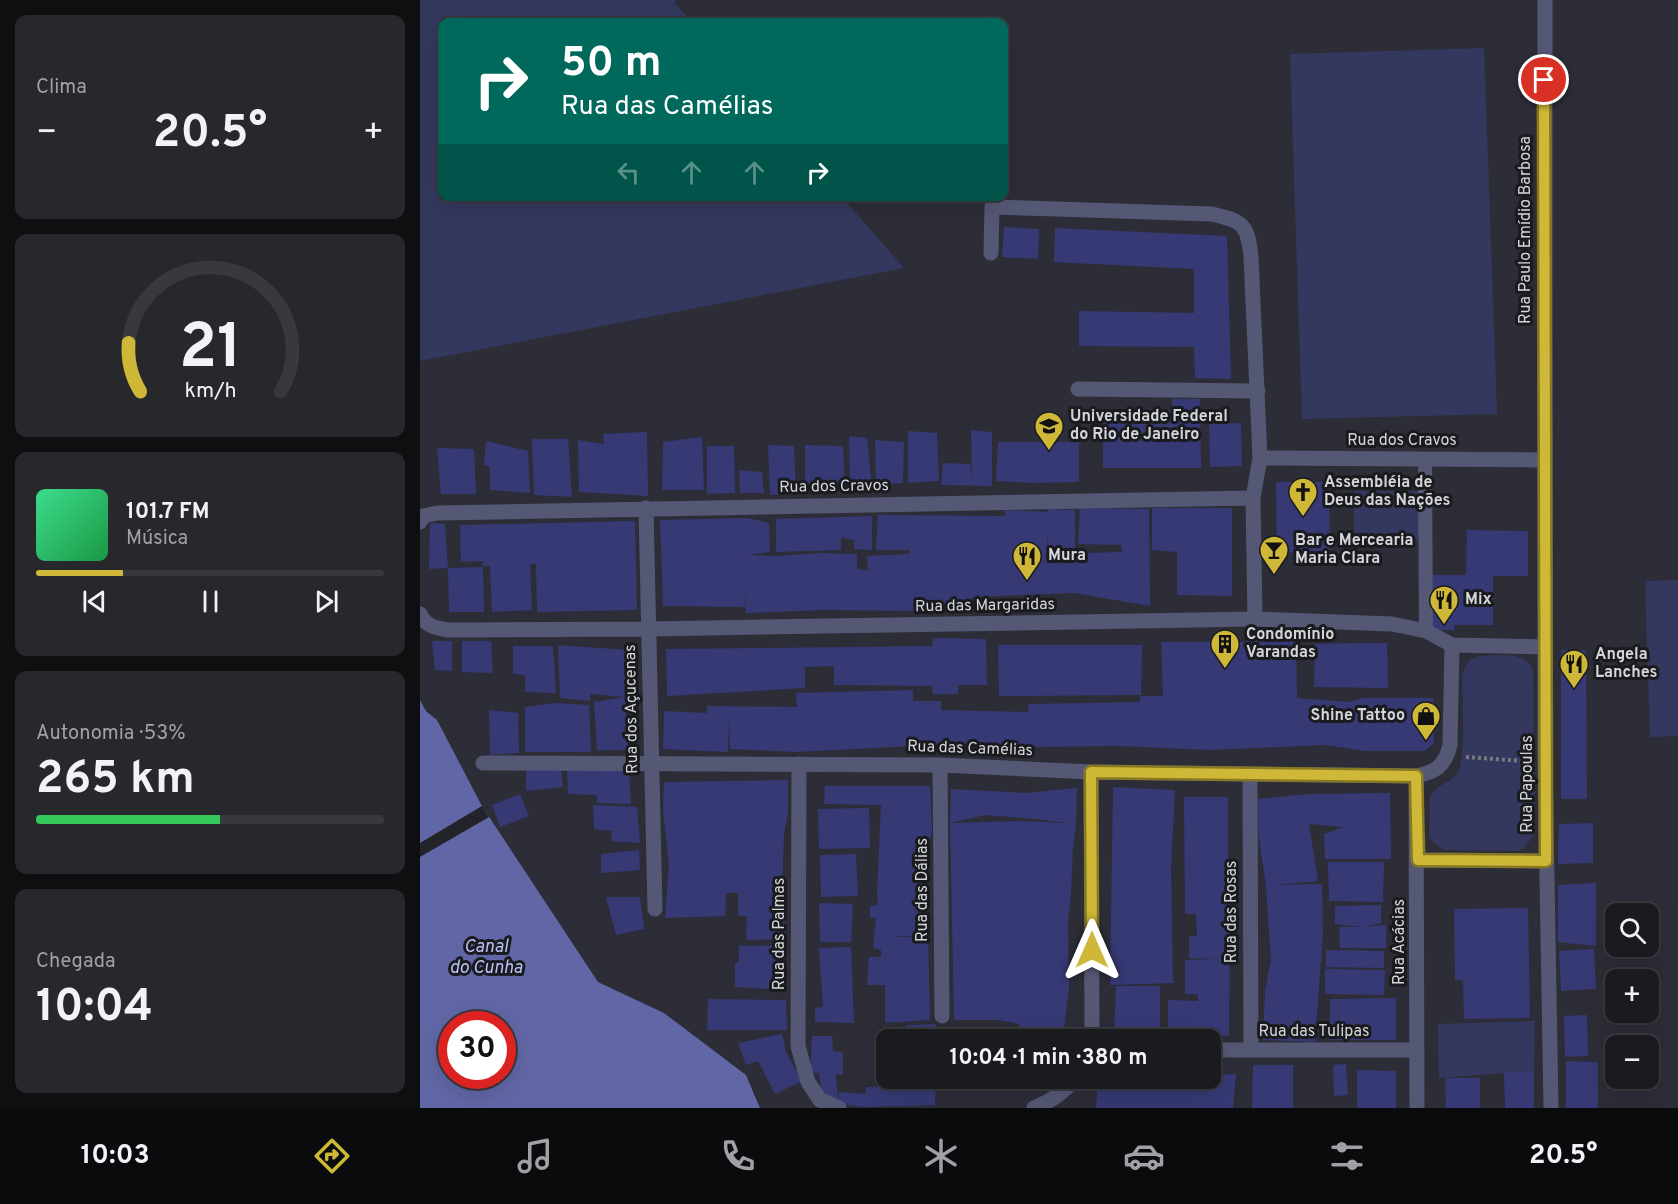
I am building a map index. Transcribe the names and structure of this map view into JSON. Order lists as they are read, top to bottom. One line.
{"streets":{"street":["Rua Paulo Emídio Barbosa","Rua dos Cravos","Rua das Margaridas","Rua dos Açucenas","Rua das Camélias","Rua Papoulas","Rua das Dálias","Rua das Rosas","Rua das Palmas","Rua Acácias","Rua das Tulipas"]},"crossings":[["Rua Paulo Emídio Barbosa","Rua dos Cravos"],["Rua Paulo Emídio Barbosa","Rua Papoulas"],["Rua dos Cravos","Rua dos Açucenas"],["Rua dos Cravos","Rua Papoulas"],["Rua das Margaridas","Rua dos Açucenas"],["Rua das Margaridas","Rua Papoulas"],["Rua dos Açucenas","Rua das Camélias"],["Rua das Camélias","Rua das Dálias"],["Rua das Camélias","Rua das Rosas"],["Rua das Camélias","Rua das Palmas"],["Rua das Camélias","Rua Acácias"],["Rua das Rosas","Rua das Tulipas"],["Rua Acácias","Rua das Tulipas"]],"water":["Canal do Cunha"],"places":{"school or university":["Universidade Federal do Rio de Janeiro"],"church":["Assembléia de Deus das Nações"],"bar":["Bar e Mercearia Maria Clara"],"restaurant":["Mura","Mix","Angela Lanches"],"building":["Condomínio Varandas"],"shop":["Shine Tattoo"]},"page":{"tile":["Clima",["Autonomia · 53%","265 km"],["Chegada","10:04"]],"turn":["50 m","Rua das Camélias"],"heat":["−","20.5°","+"],"song":["101.7 FM","Música"],"map_buttons":["+","−"],"limit":"30","trip":"10:04 · 1 min · 380 m","tabs":["10:03","20.5°"],"gauge":["21","km/h"]}}
